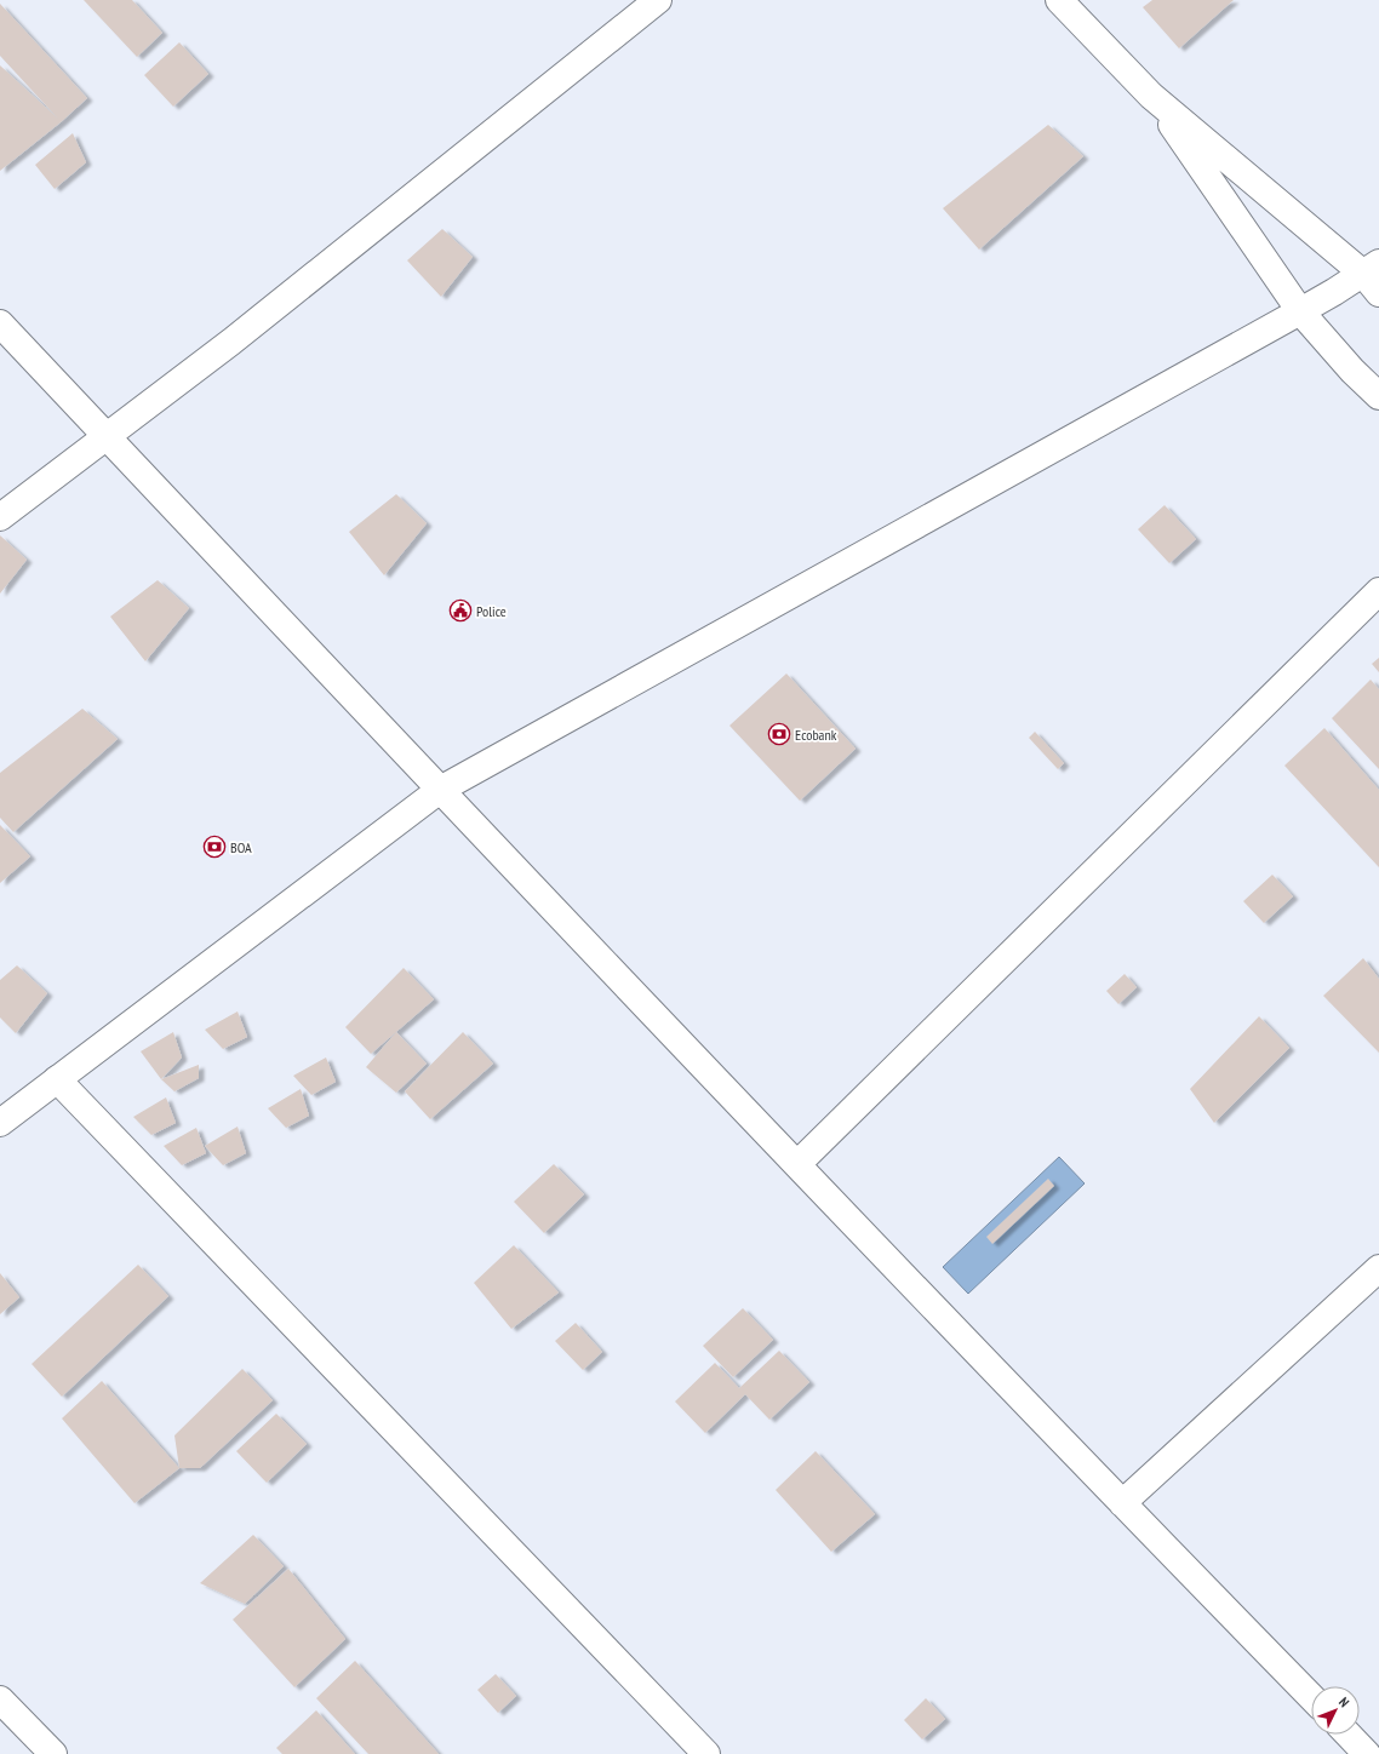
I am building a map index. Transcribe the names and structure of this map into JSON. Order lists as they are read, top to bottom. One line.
{"places":{"public building":["Police"],"bank":["Ecobank","BOA"]},"north":"top right"}
